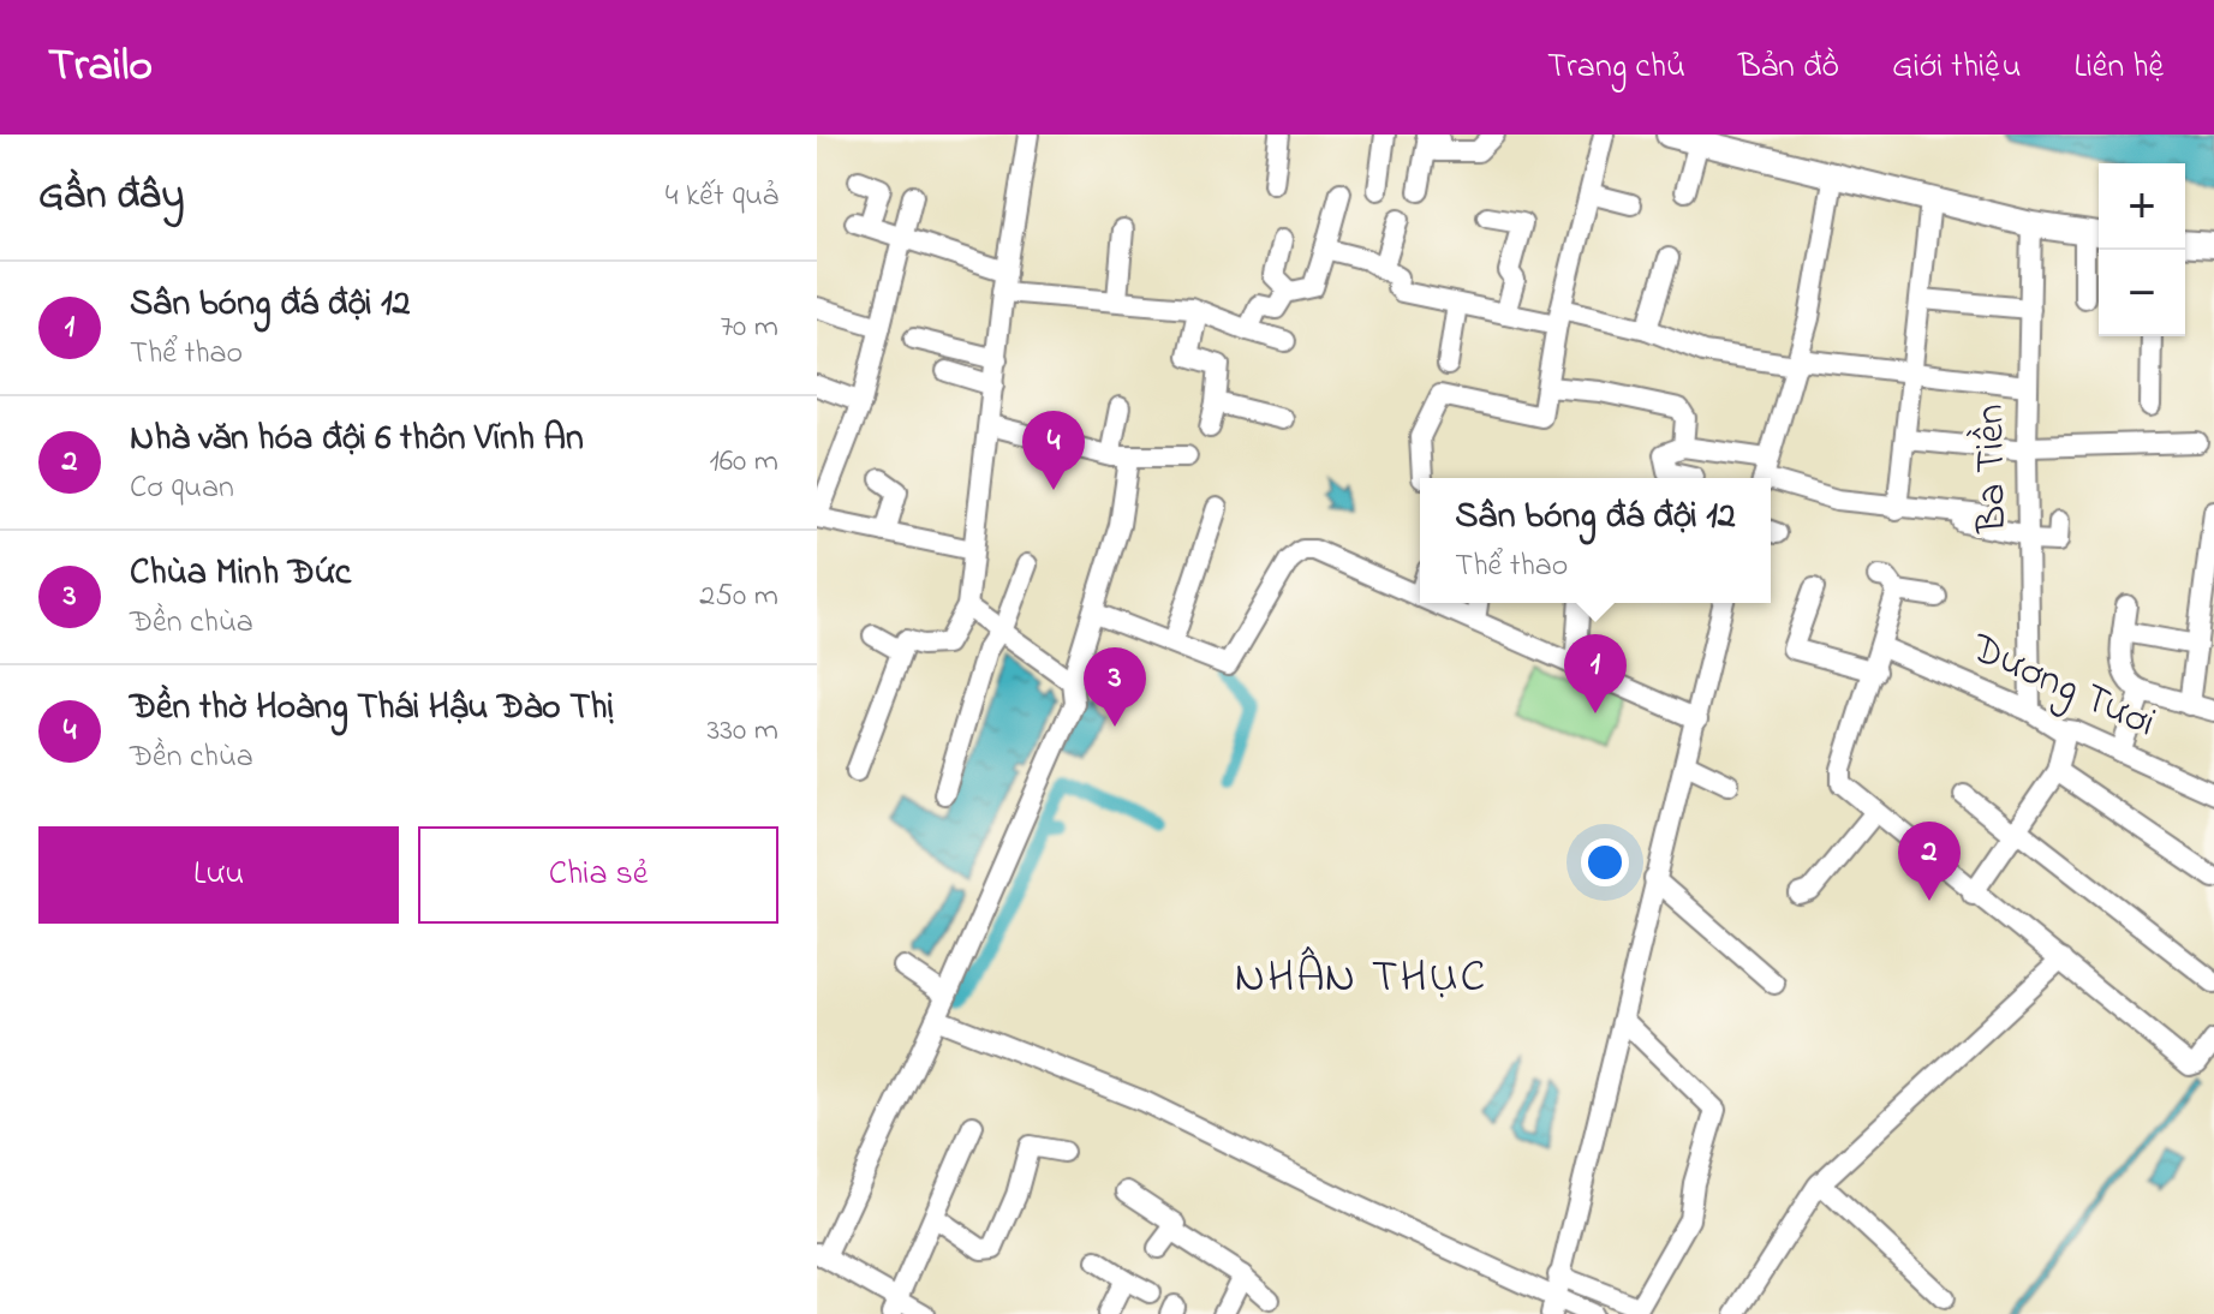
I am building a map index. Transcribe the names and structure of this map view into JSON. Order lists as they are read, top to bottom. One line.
{"streets":{"street":["Ba Tiền","Dương Tươi"]},"crossings":[["Ba Tiền","Dương Tươi"]],"districts":["NHÂN THỤC"],"page":{"header":"Trailo","nav":["Trang chủ","Bản đồ","Giới thiệu","Liên hệ"],"heading":["Gần đây","4 kết quả"],"map_buttons":["+","−"],"list":[{"mark":"1","name":"Sân bóng đá đội 12","note":"Thể thao","value":"70 m"},{"mark":"2","name":"Nhà văn hóa đội 6 thôn Vĩnh An","note":"Cơ quan","value":"160 m"},{"mark":"3","name":"Chùa Minh Đức","note":"Đền chùa","value":"250 m"},{"mark":"4","name":"Đền thờ Hoàng Thái Hậu Đào Thị","note":"Đền chùa","value":"330 m"}],"pins":["4","1","3","2"],"popup":["Sân bóng đá đội 12","Thể thao"],"buttons":["Lưu","Chia sẻ"]}}
